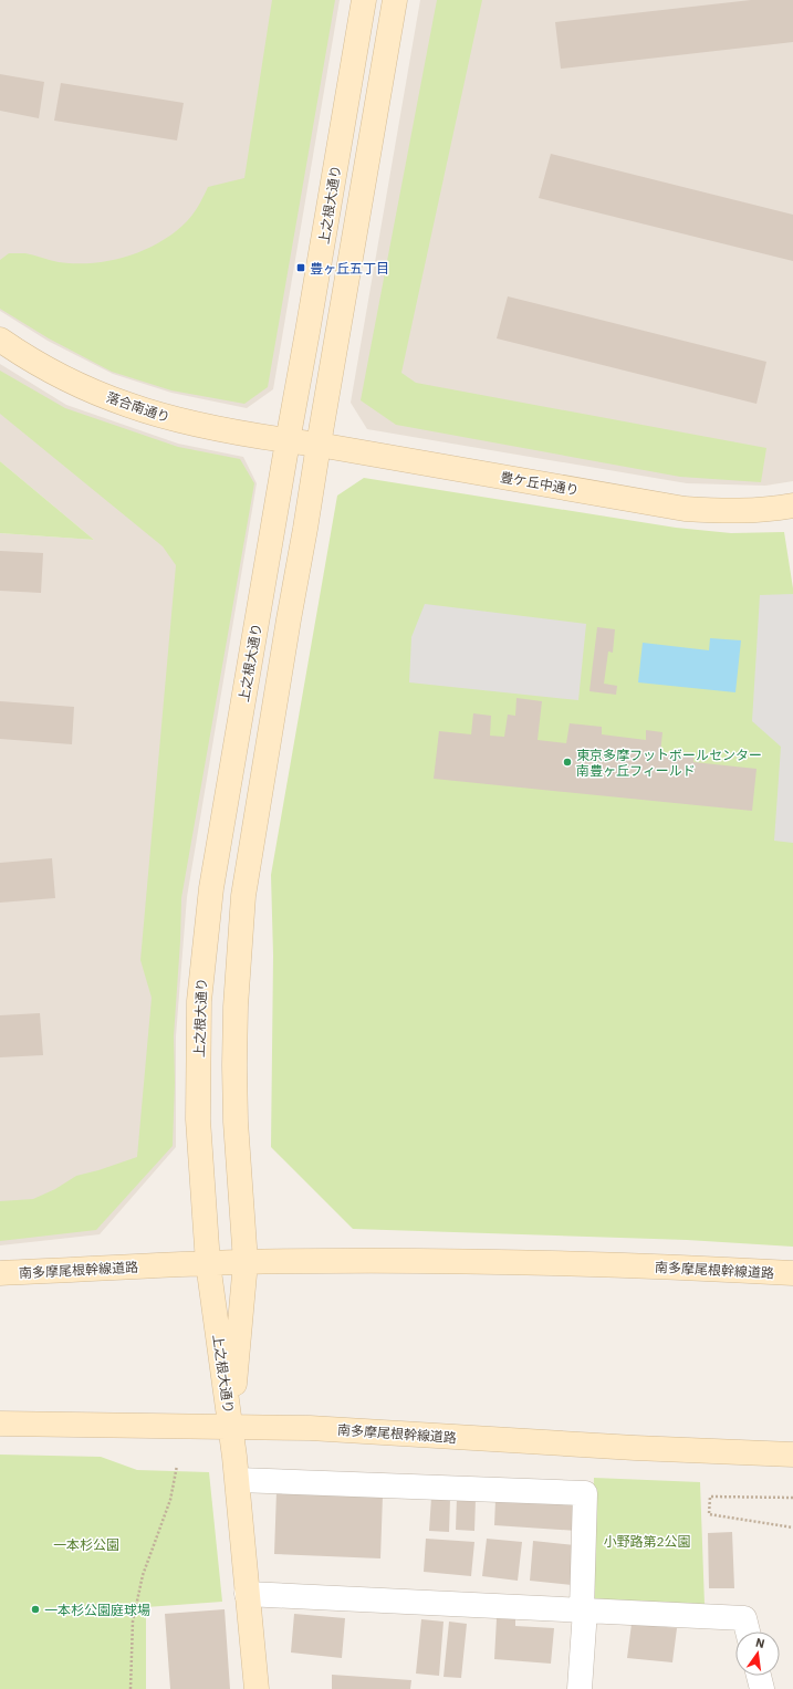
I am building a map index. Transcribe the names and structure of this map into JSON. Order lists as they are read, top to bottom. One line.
{"streets":{"street":["上之根大通り","落合南通り","豊ケ丘中通り","南多摩尾根幹線道路"]},"crossings":[["上之根大通り","落合南通り"],["上之根大通り","豊ケ丘中通り"],["上之根大通り","南多摩尾根幹線道路"],["落合南通り","豊ケ丘中通り"]],"parks":["小野路第2公園","一本杉公園"],"places":{"transit":["豊ヶ丘五丁目"],"other":["東京多摩フットボールセンター 南豊ヶ丘フィールド","一本杉公園庭球場"]},"north":"top"}
